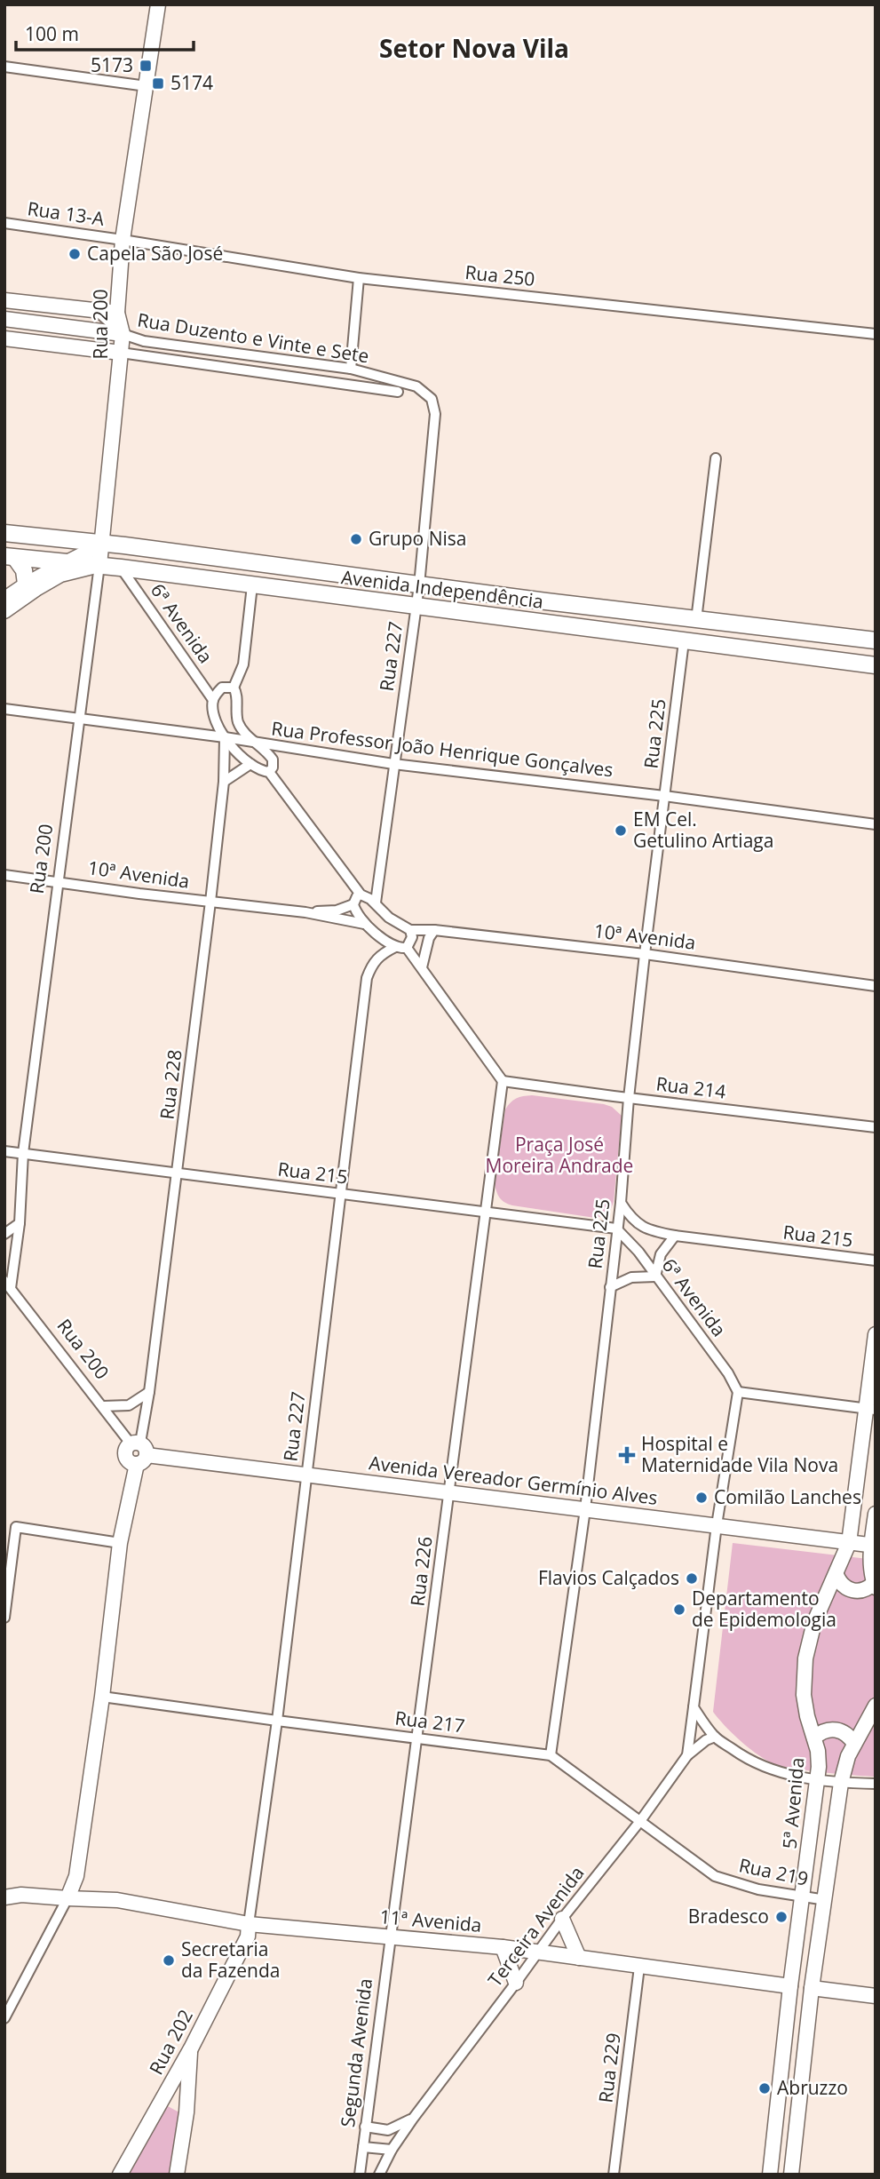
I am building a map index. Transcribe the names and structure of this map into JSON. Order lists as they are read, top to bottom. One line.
{"streets":{"main road":["Rua 200","Avenida Independência","Avenida Vereador Germínio Alves","5ª Avenida","11ª Avenida","Rua 202"],"street":["Rua 13-A","Rua 250","Rua Duzento e Vinte e Sete","6ª Avenida","Rua 227","Rua 225","Rua Professor João Henrique Gonçalves","10ª Avenida","Rua 228","Rua 214","Rua 215","Rua 226","Rua 217","Rua 219","Terceira Avenida","Segunda Avenida","Rua 229"]},"crossings":[["Rua 13-A","Rua 250"],["Rua 13-A","Rua 200"],["Rua 250","Rua 200"],["Rua 200","Rua Duzento e Vinte e Sete"],["Rua 200","Avenida Independência"],["Rua 200","Rua Professor João Henrique Gonçalves"],["Rua 200","10ª Avenida"],["Rua 200","Rua 228"],["Rua 200","Rua 215"],["Rua 200","Avenida Vereador Germínio Alves"],["Rua Duzento e Vinte e Sete","Rua 227"],["Avenida Independência","6ª Avenida"],["Avenida Independência","Rua 227"],["Avenida Independência","Rua 225"],["6ª Avenida","Rua 227"],["6ª Avenida","Rua 225"],["6ª Avenida","Rua Professor João Henrique Gonçalves"],["6ª Avenida","10ª Avenida"],["6ª Avenida","Rua 228"],["6ª Avenida","Rua 215"],["6ª Avenida","Terceira Avenida"],["Rua 227","Rua Professor João Henrique Gonçalves"],["Rua 227","Rua 215"],["Rua 227","Avenida Vereador Germínio Alves"],["Rua 227","Rua 217"],["Rua 227","11ª Avenida"],["Rua 227","Rua 202"],["Rua 225","Rua Professor João Henrique Gonçalves"],["Rua 225","10ª Avenida"],["Rua 225","Rua 214"],["Rua 225","Rua 215"],["Rua 225","Avenida Vereador Germínio Alves"],["Rua 225","Rua 217"],["Rua Professor João Henrique Gonçalves","Rua 228"],["10ª Avenida","Rua 228"],["Rua 228","Rua 215"],["Rua 228","Avenida Vereador Germínio Alves"],["Rua 214","Rua 226"],["Rua 215","Rua 226"],["Avenida Vereador Germínio Alves","Rua 226"],["Avenida Vereador Germínio Alves","5ª Avenida"],["Avenida Vereador Germínio Alves","Terceira Avenida"],["Rua 226","Rua 217"],["Rua 226","11ª Avenida"],["Rua 226","Segunda Avenida"],["Rua 217","Rua 219"],["Rua 217","Terceira Avenida"],["5ª Avenida","Rua 219"],["5ª Avenida","11ª Avenida"],["11ª Avenida","Terceira Avenida"],["11ª Avenida","Rua 202"],["11ª Avenida","Segunda Avenida"],["11ª Avenida","Rua 229"]],"districts":["Setor Nova Vila"],"parks":["Praça José Moreira Andrade"],"places":{"transit":["5173","5174"],"other":["Capela São José","Grupo Nisa","EM Cel. Getulino Artiaga","Comilão Lanches","Flavios Calçados","Departamento de Epidemologia","Bradesco","Secretaria da Fazenda","Abruzzo"],"health":["Hospital e Maternidade Vila Nova"]},"scale_bar":"100 m"}
